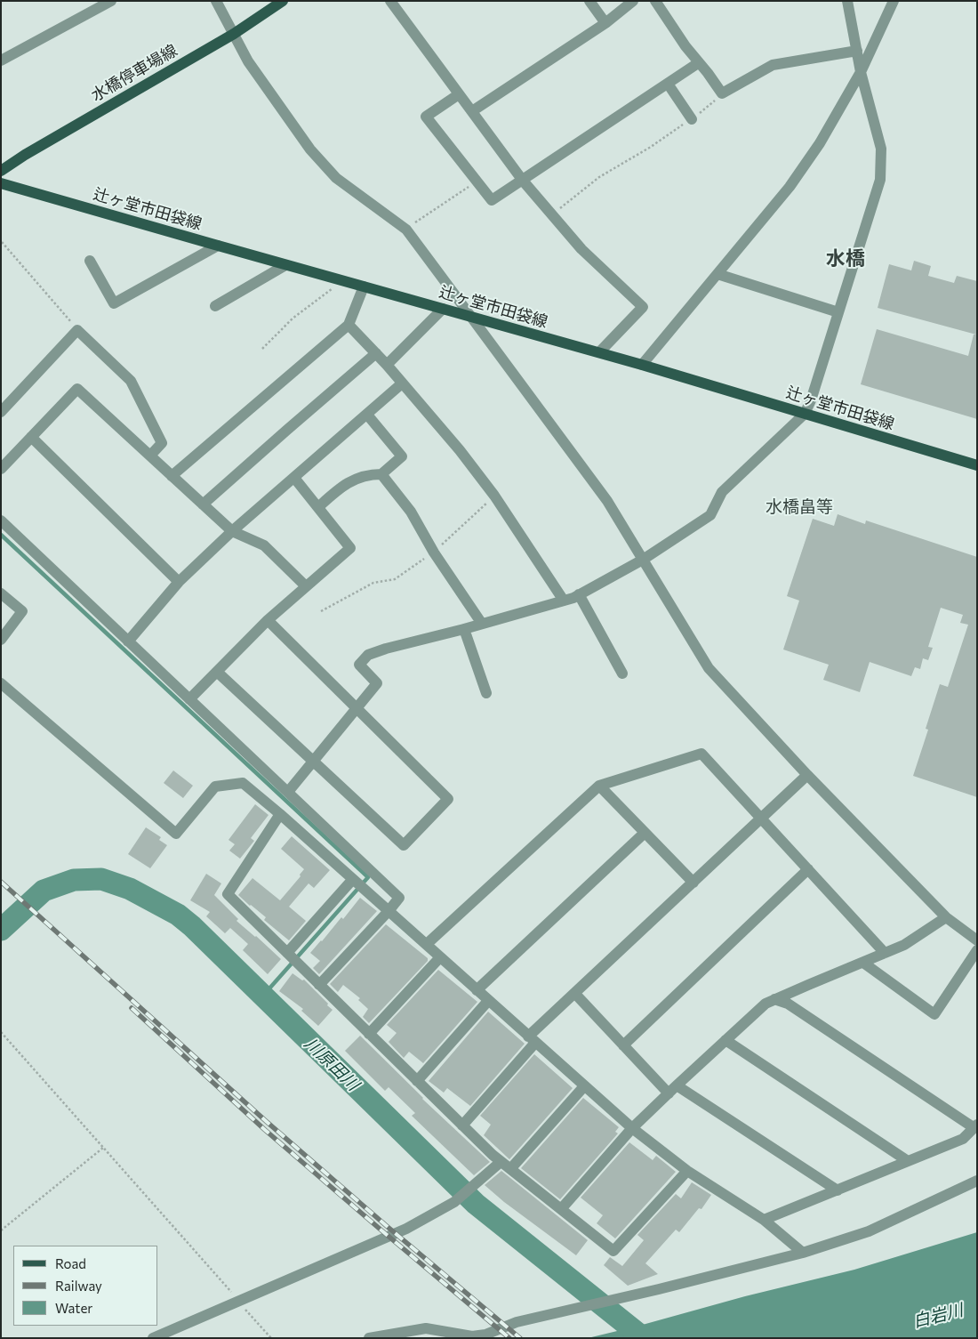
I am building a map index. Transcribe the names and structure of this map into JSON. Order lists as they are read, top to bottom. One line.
{"streets":{"main road":["水橋停車場線","辻ヶ堂市田袋線"]},"districts":["水橋","水橋畠等"],"water":["川原田川","白岩川"],"legend":["Road","Railway","Water"]}
